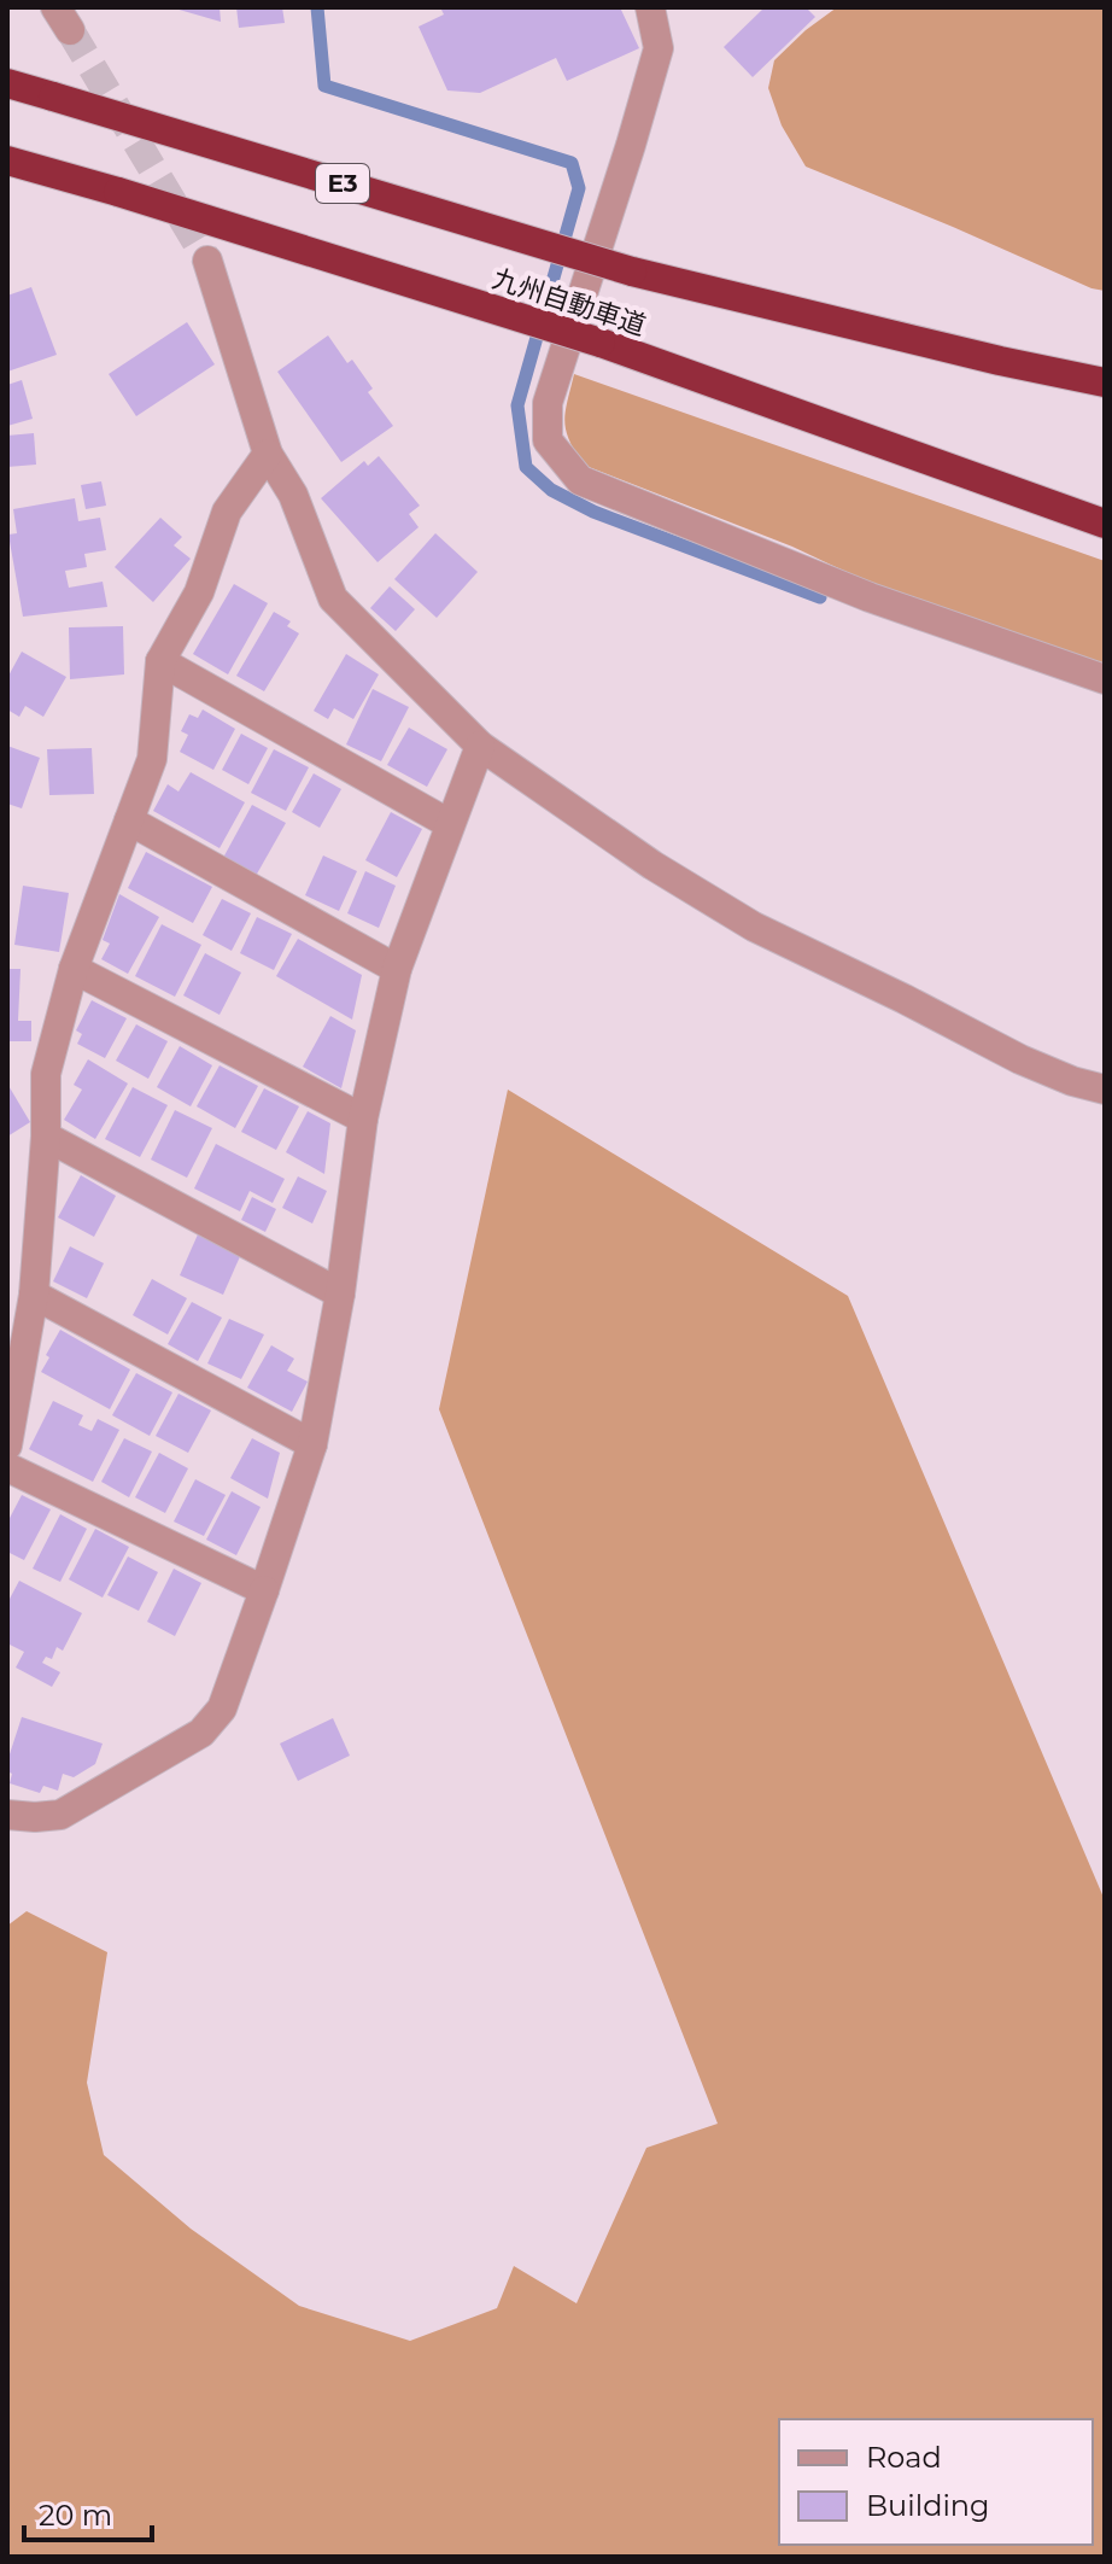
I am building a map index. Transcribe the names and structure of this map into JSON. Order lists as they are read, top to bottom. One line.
{"streets":{"highway":["E3","九州自動車道"]},"legend":["Road","Building"],"scale_bar":"20 m"}
